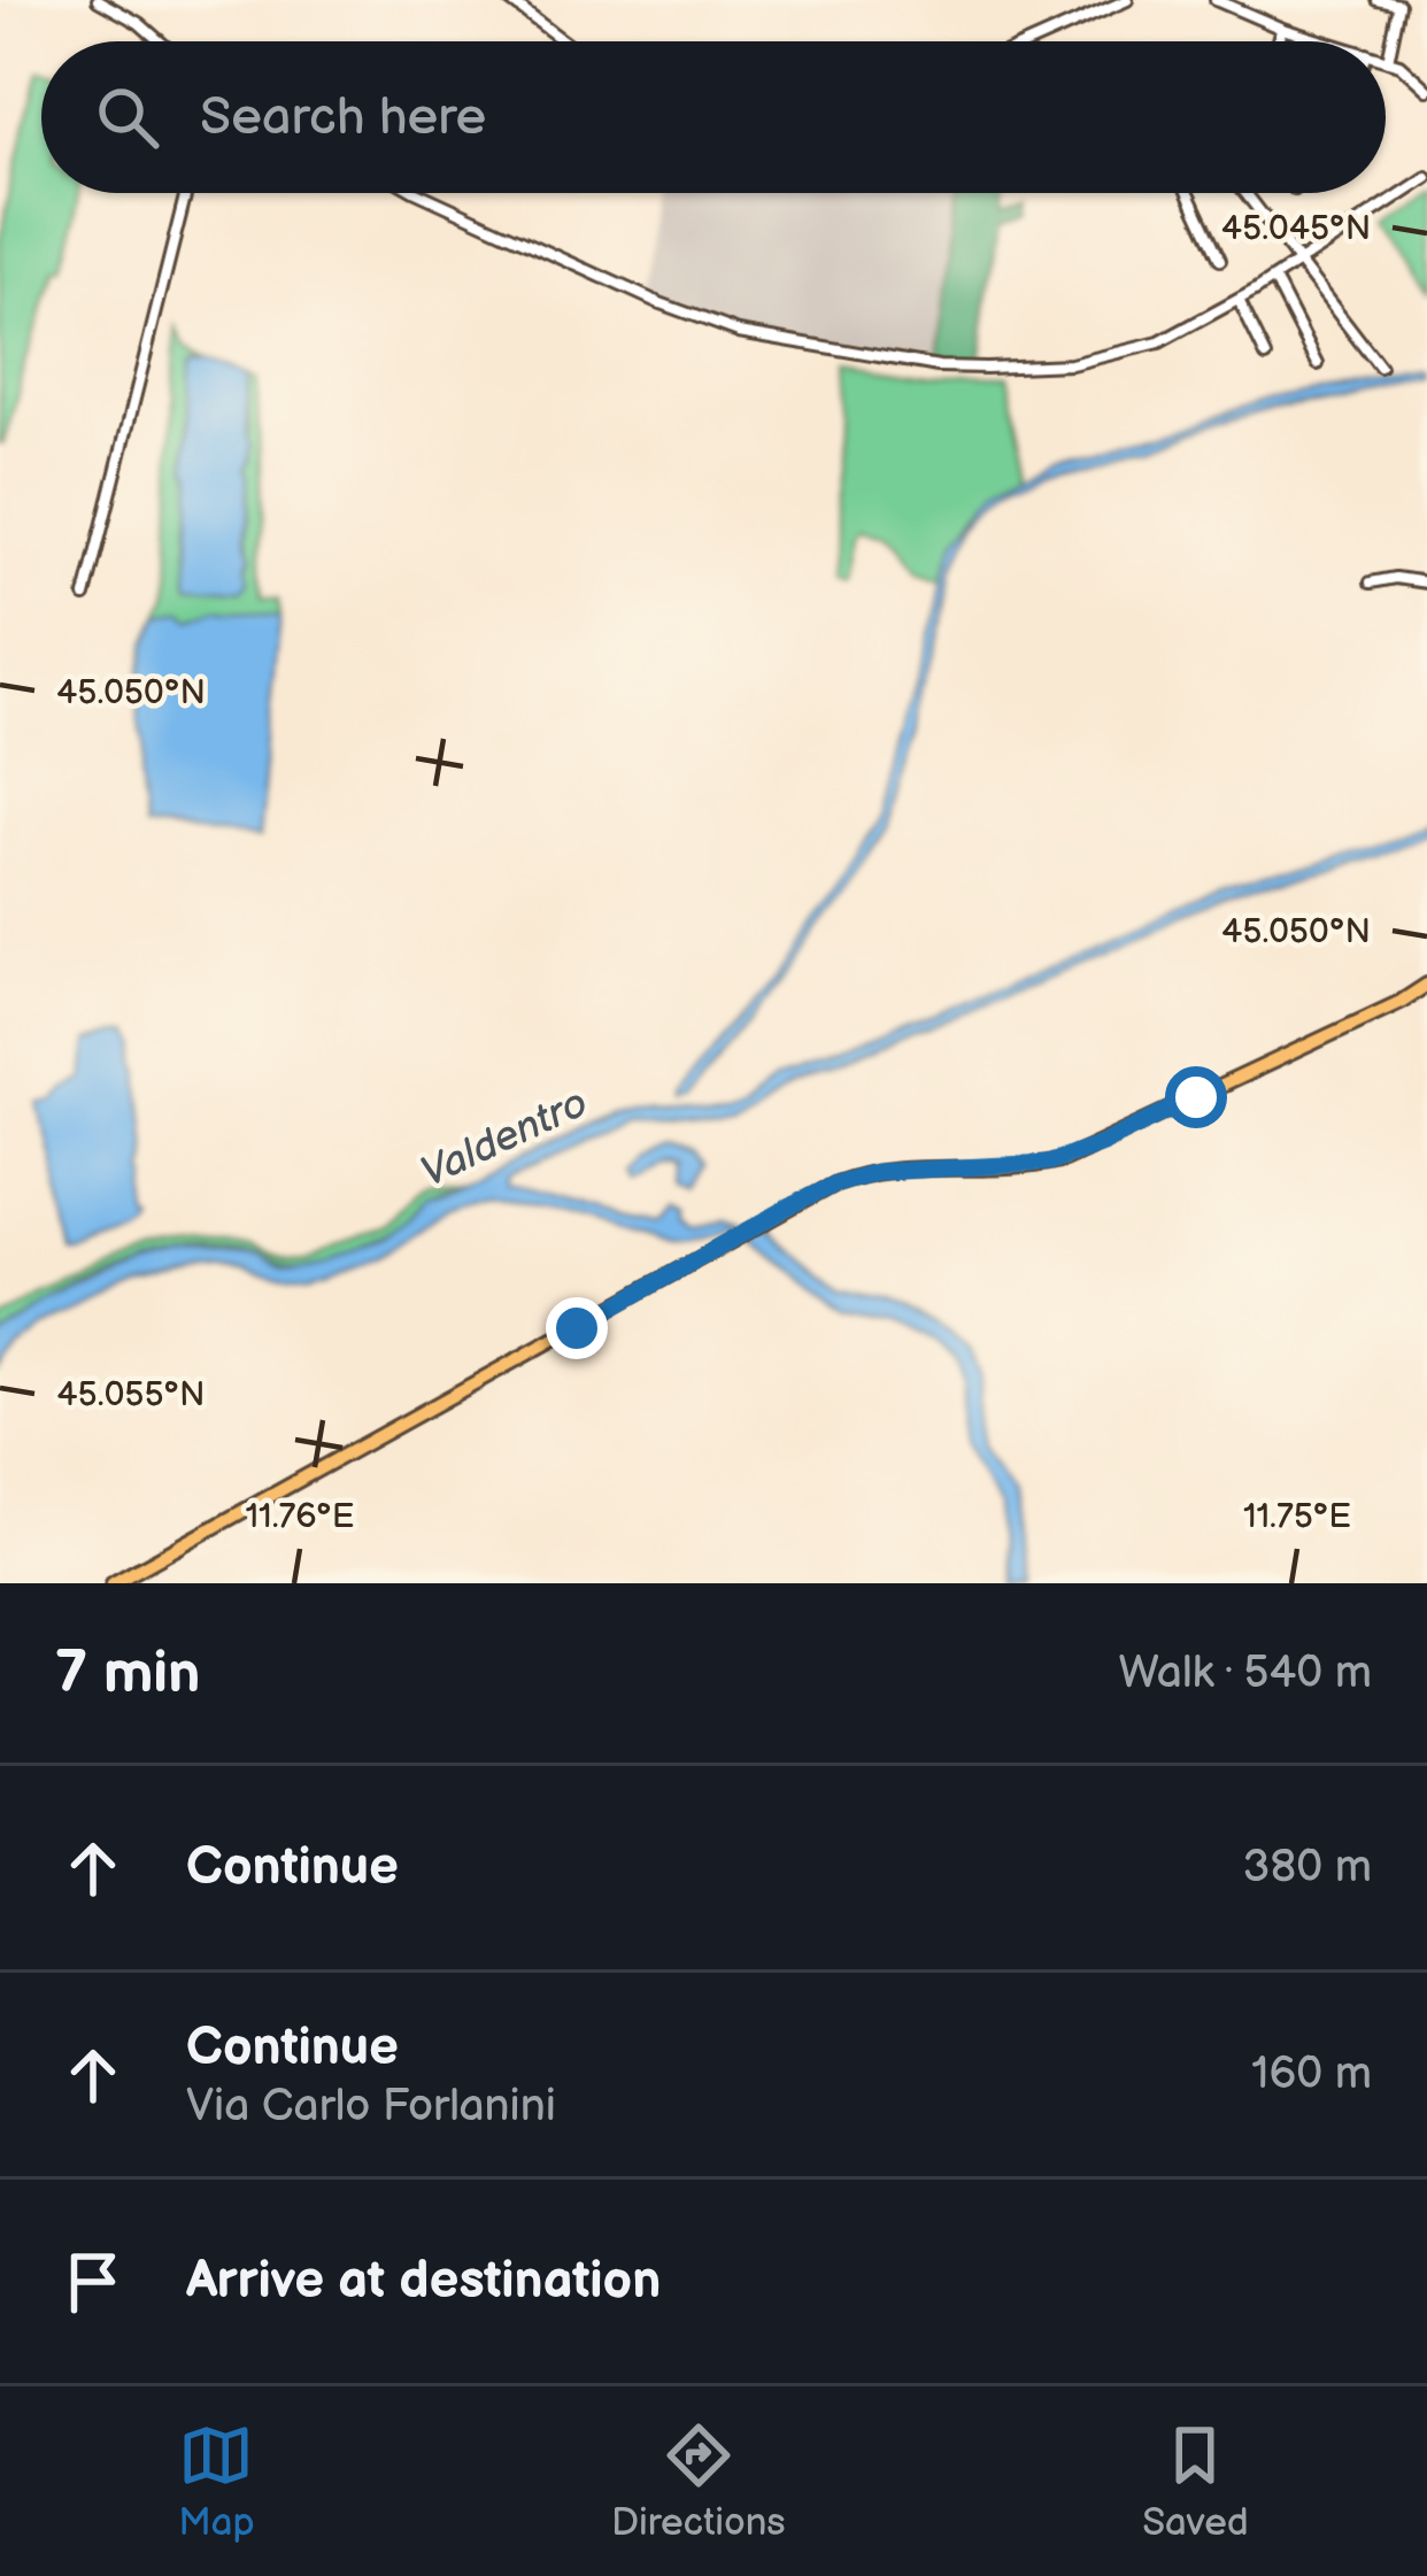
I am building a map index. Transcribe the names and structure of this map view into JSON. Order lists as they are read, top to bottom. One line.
{"water":["Valdentro"],"page":{"search":"Search here","heading":["7 min","Walk · 540 m"],"list":[["Continue","380 m"],["Continue","Via Carlo Forlanini","160 m"],"Arrive at destination"],"nav":["Map","Directions","Saved"]},"coordinates":["45.045°N","45.050°N","45.055°N","11.76°E","11.75°E"]}
